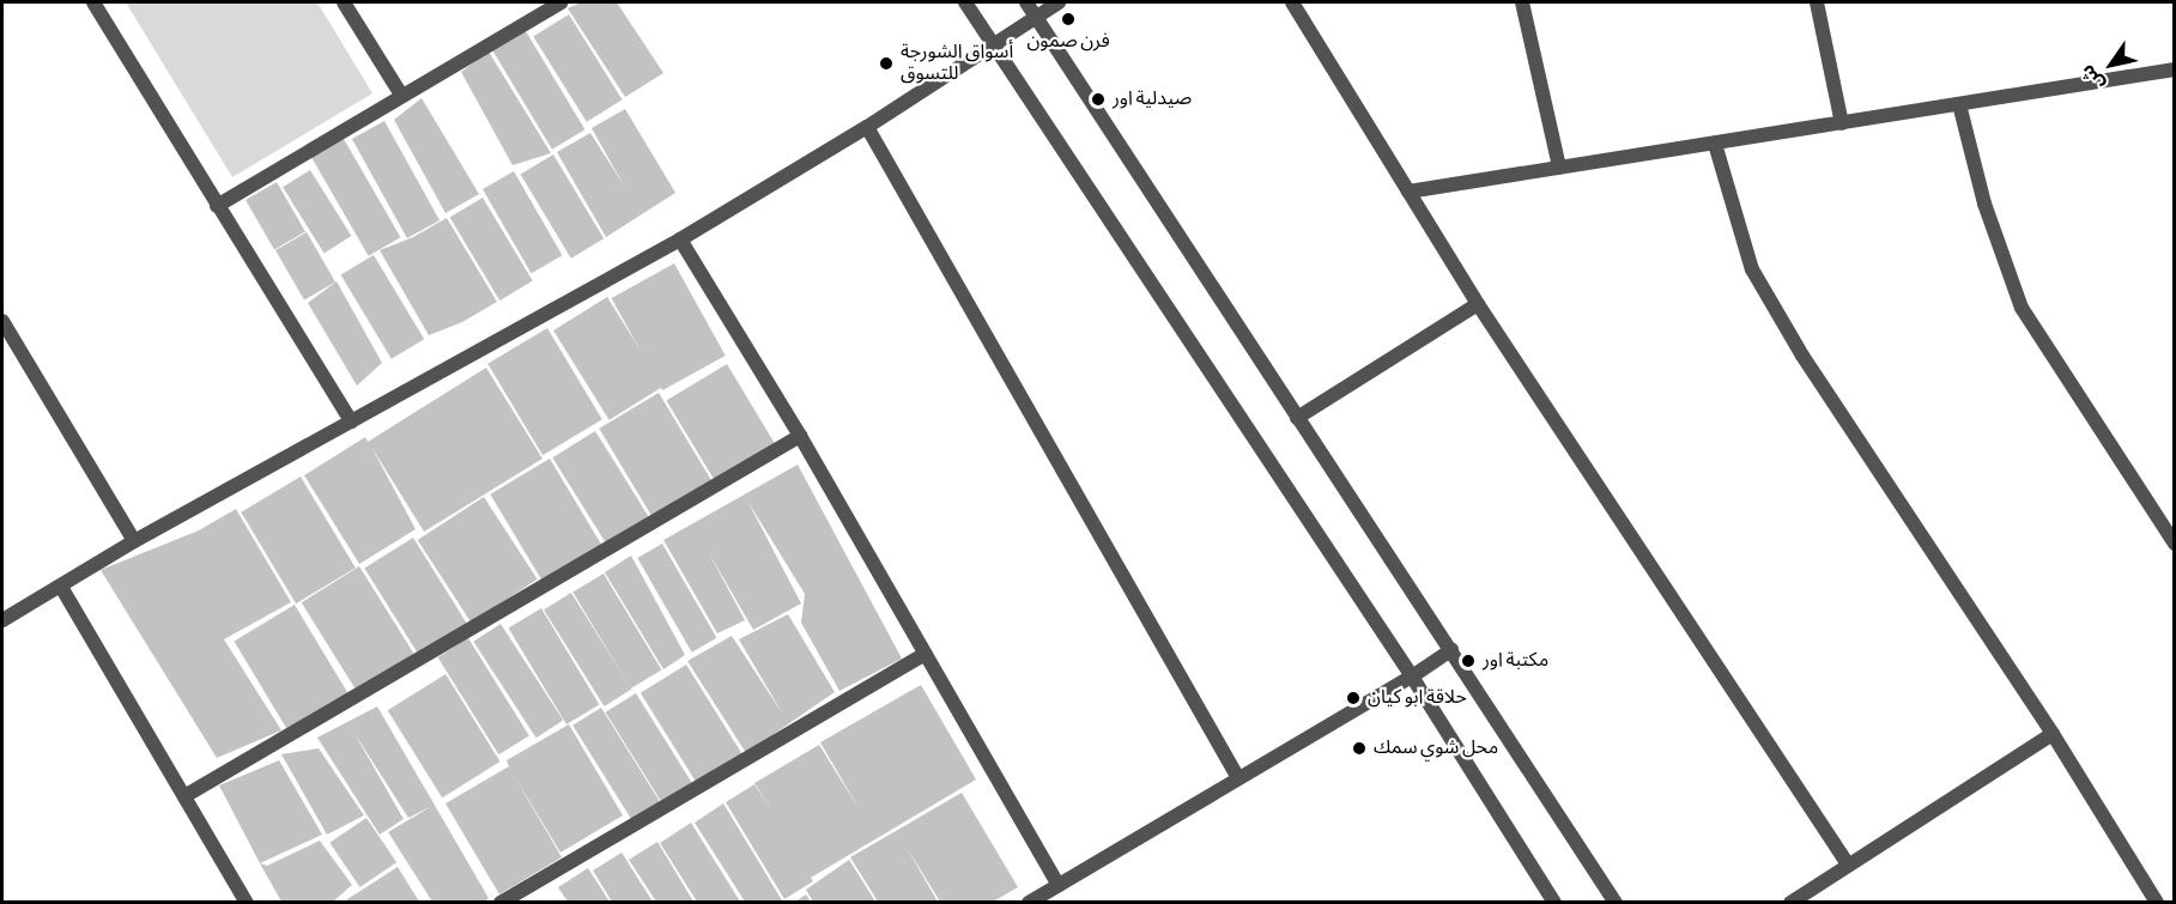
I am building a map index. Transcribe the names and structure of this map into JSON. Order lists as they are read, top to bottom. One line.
{"places":["فرن صمون","أسواق الشورجة للتسوق","صيدلية اور","مكتبة اور","حلاقة ابو كيان","محل شوي سمك"],"north":"bottom left"}
